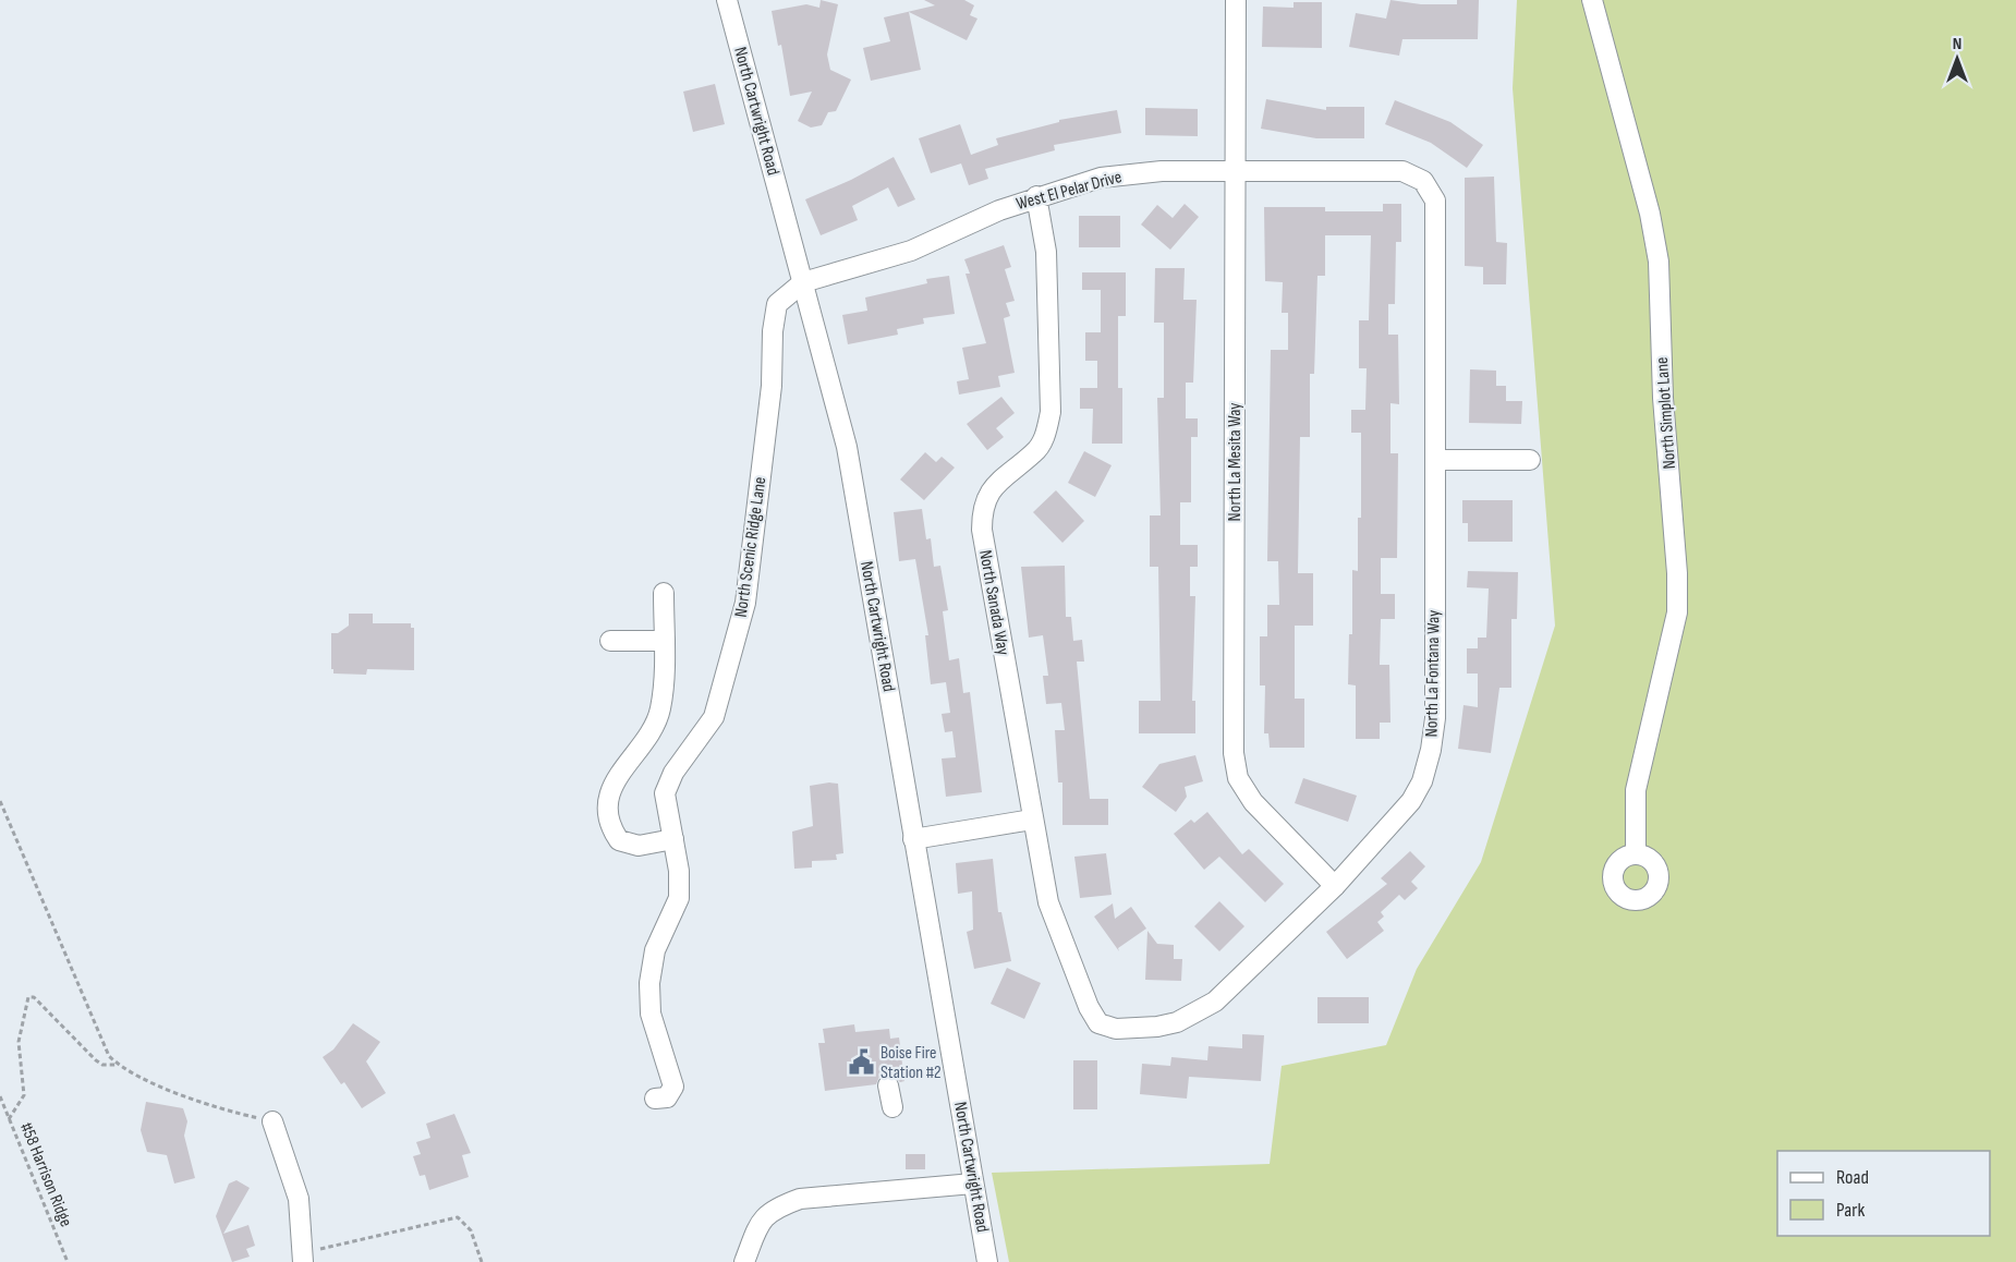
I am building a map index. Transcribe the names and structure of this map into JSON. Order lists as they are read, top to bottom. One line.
{"streets":{"street":["North Cartwright Road","West El Pelar Drive","North Simplot Lane","North La Mesita Way","North Scenic Ridge Lane","North Sanada Way","North La Fontana Way"],"path":["#58 Harrison Ridge"]},"crossings":[["North Cartwright Road","West El Pelar Drive"],["North Cartwright Road","North Scenic Ridge Lane"],["West El Pelar Drive","North La Mesita Way"],["West El Pelar Drive","North Scenic Ridge Lane"],["West El Pelar Drive","North Sanada Way"],["West El Pelar Drive","North La Fontana Way"],["North La Mesita Way","North La Fontana Way"],["North Sanada Way","North La Fontana Way"]],"places":{"public building":["Boise Fire Station #2"]},"legend":["Road","Park"],"north":"top"}
